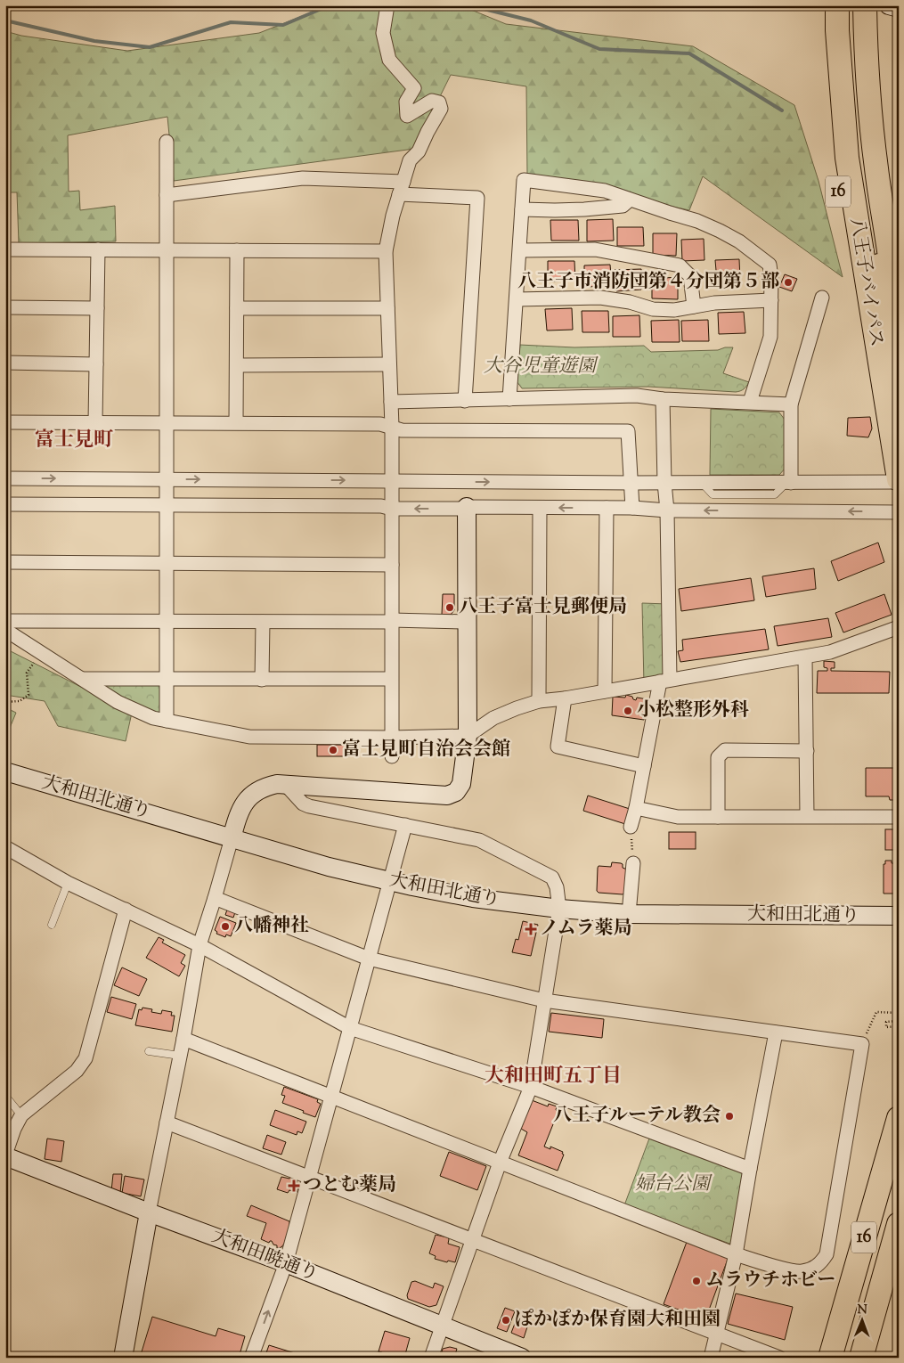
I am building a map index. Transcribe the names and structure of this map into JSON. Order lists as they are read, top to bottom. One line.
{"streets":{"highway":["16","八王子バイパス"],"street":["大和田北通り","大和田暁通り"]},"crossings":[["16","八王子バイパス"]],"districts":["富士見町","大和田町五丁目"],"parks":["大谷児童遊園","婦台公園"],"places":{"other":["八王子市消防団第４分団第５部","八王子富士見郵便局","小松整形外科","富士見町自治会会館","八幡神社","八王子ルーテル教会","ムラウチホビー","ぽかぽか保育園大和田園"],"health":["ノムラ薬局","つとむ薬局"]},"north":"top"}
